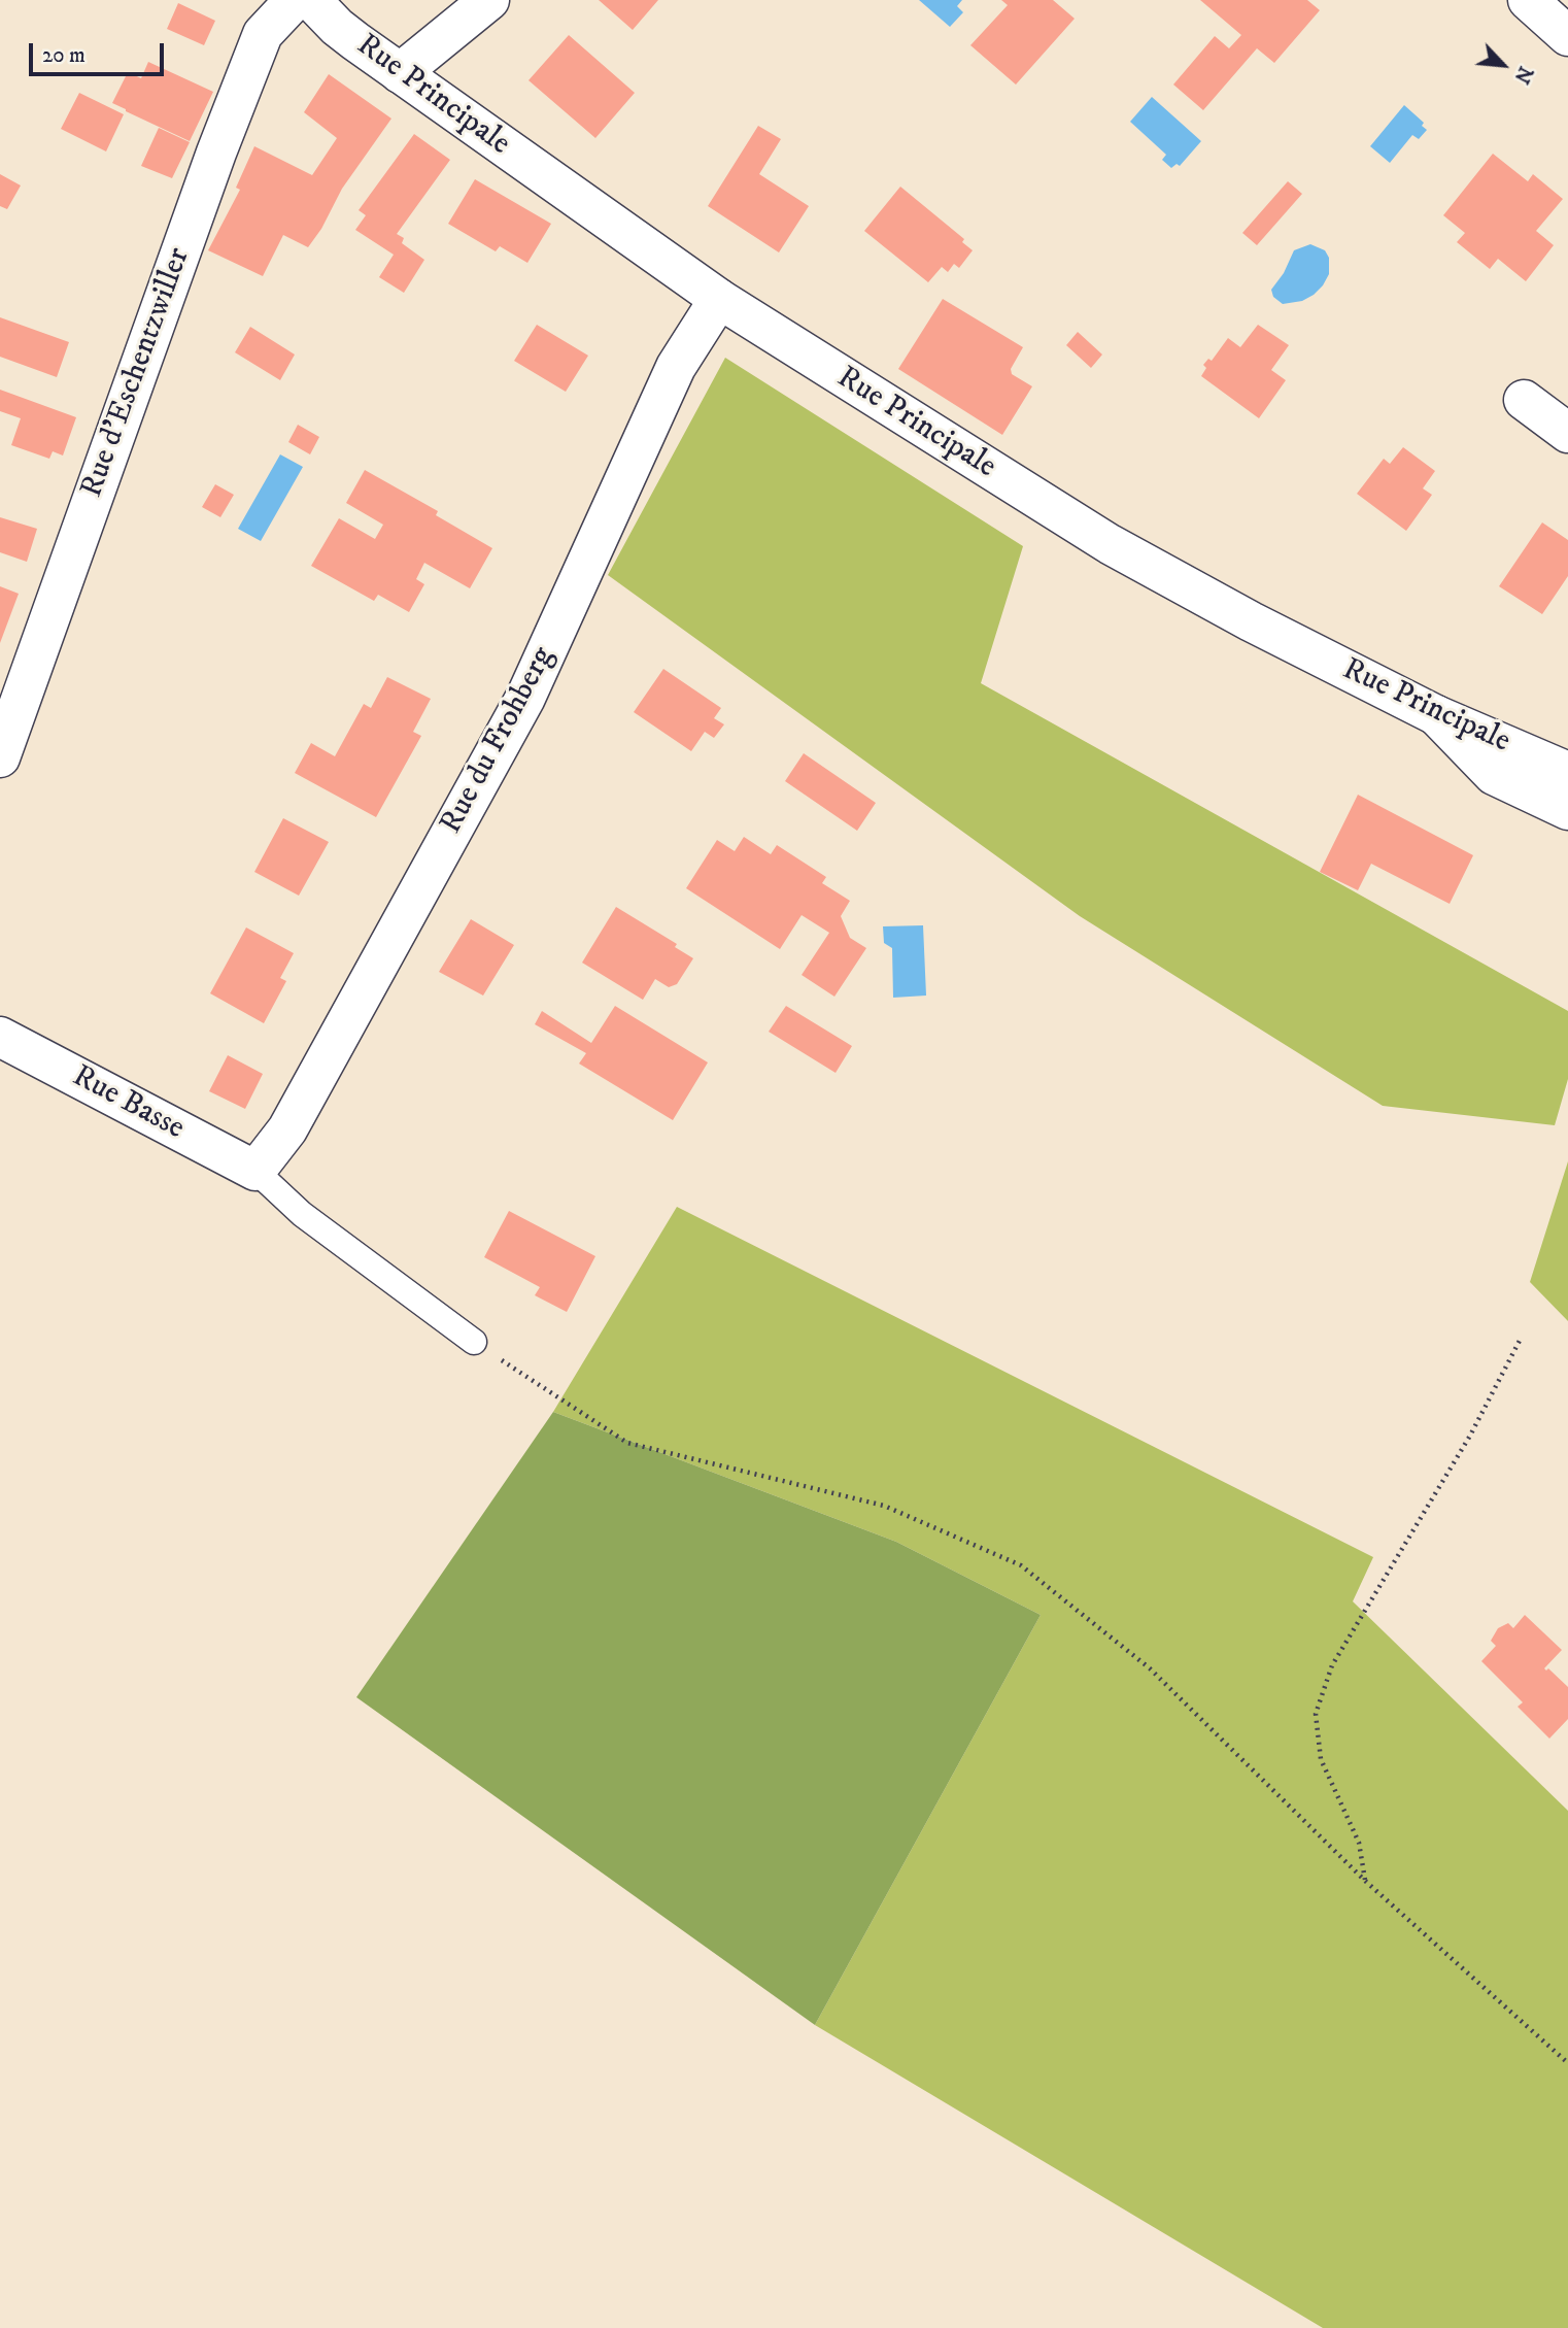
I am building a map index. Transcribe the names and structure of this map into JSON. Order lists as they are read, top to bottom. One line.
{"streets":{"street":["Rue Principale","Rue d'Eschentzwiller","Rue du Frohberg","Rue Basse"]},"crossings":[["Rue Principale","Rue du Frohberg"],["Rue du Frohberg","Rue Basse"]],"scale_bar":"20 m","north":"bottom right"}
